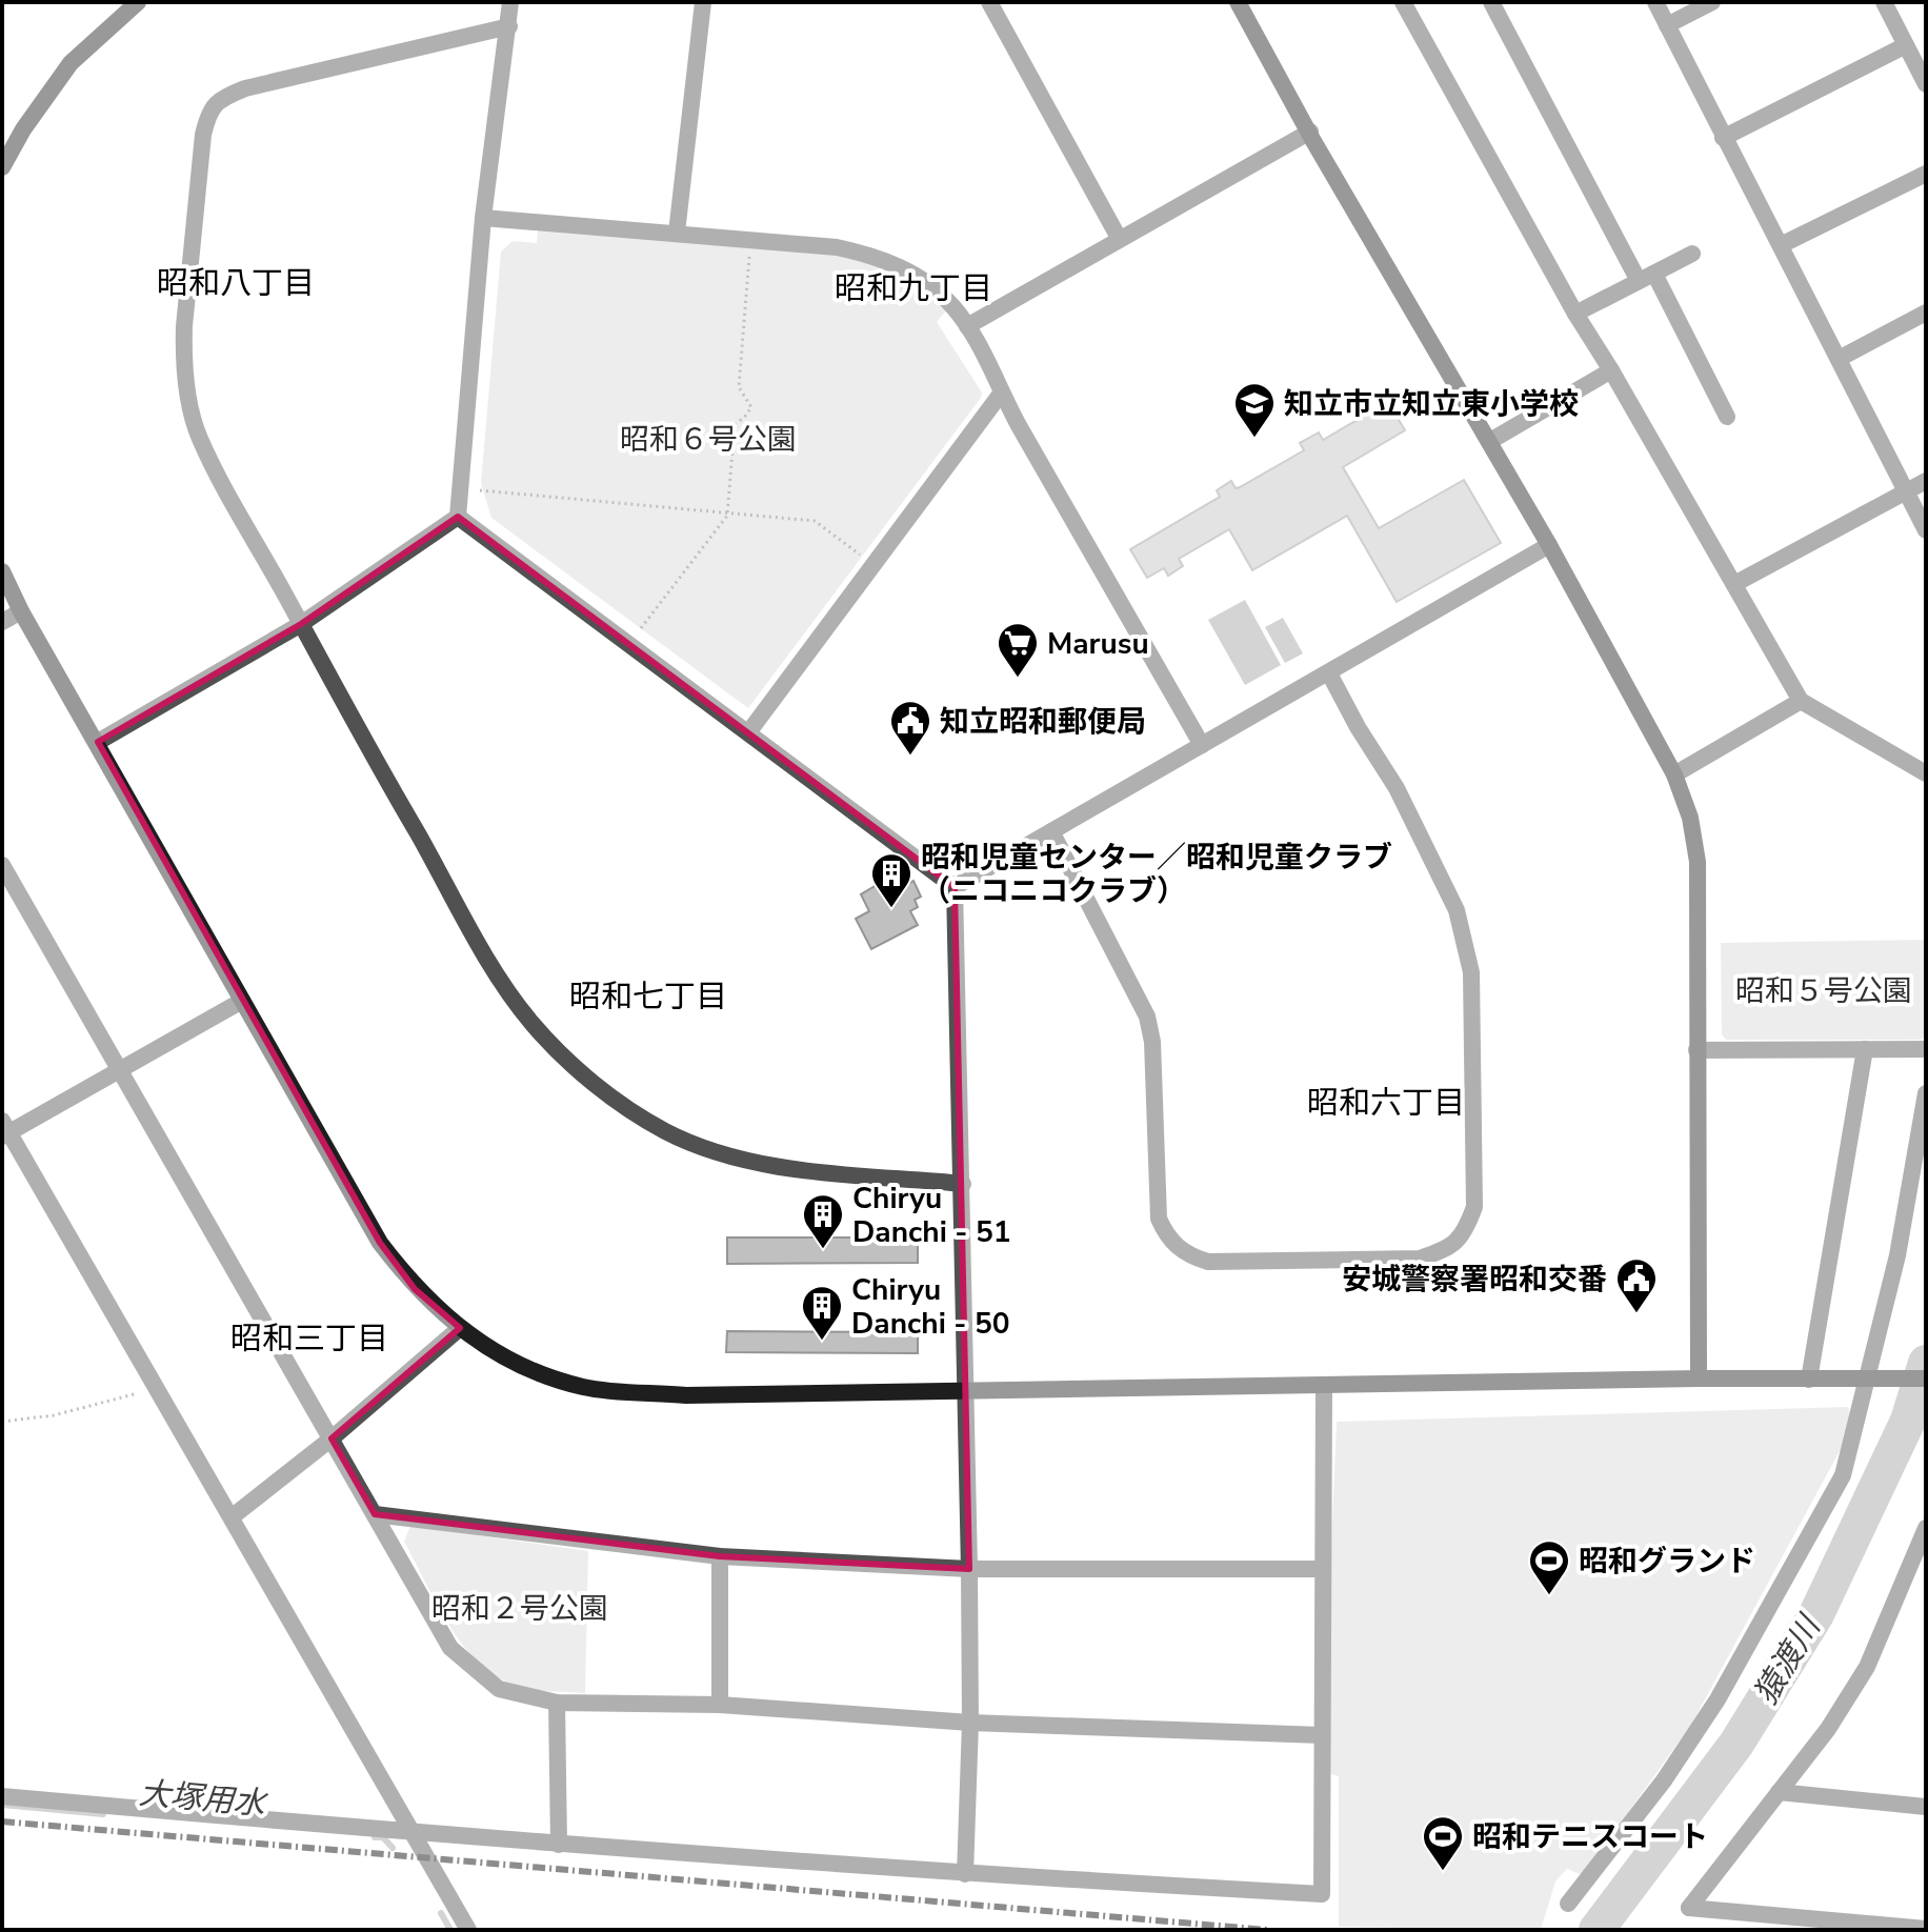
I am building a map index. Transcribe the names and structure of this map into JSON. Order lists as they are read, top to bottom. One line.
{"districts":["昭和八丁目","昭和九丁目","昭和七丁目","昭和六丁目","昭和三丁目"],"water":["猿渡川","大塚用水"],"parks":["昭和６号公園","昭和５号公園","昭和２号公園"],"places":{"school or university":["知立市立知立東小学校"],"supermarket":["Marusu"],"public building":["知立昭和郵便局","安城警察署昭和交番"],"building":["昭和児童センター／昭和児童クラブ （ニコニコクラブ）","Chiryu Danchi - 51","Chiryu Danchi - 50"],"sports":["昭和グランド","昭和テニスコート"]}}
